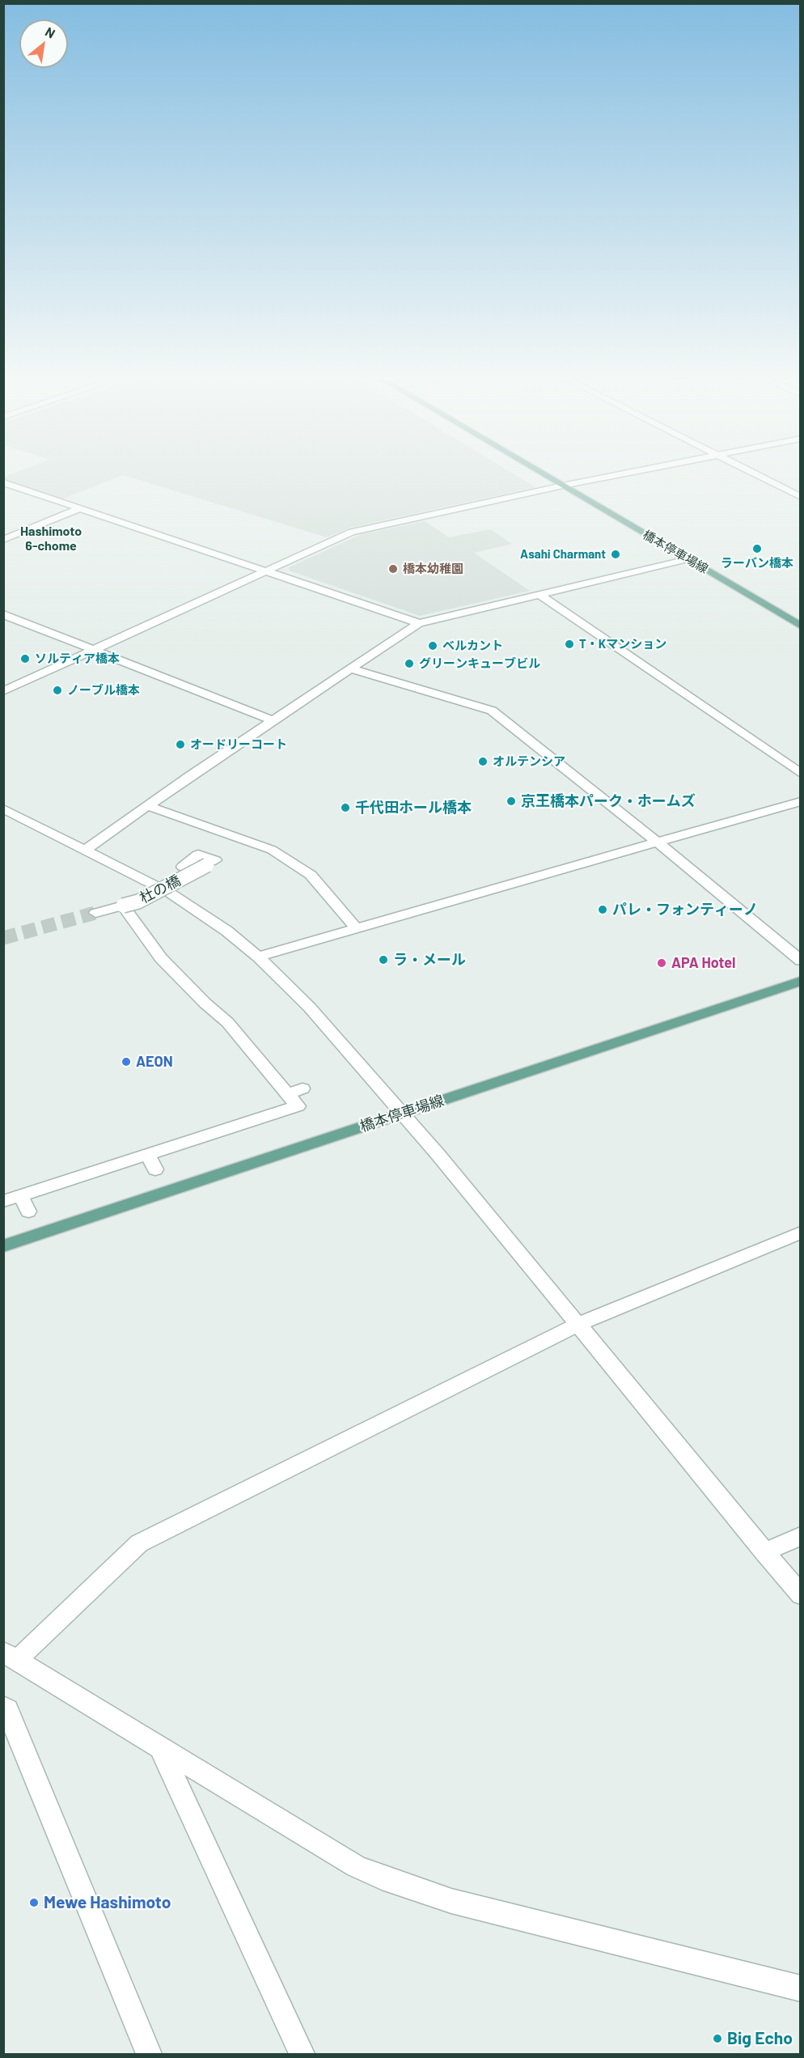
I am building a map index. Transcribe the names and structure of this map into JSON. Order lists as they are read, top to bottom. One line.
{"streets":{"main road":["橋本停車場線"],"street":["杜の橋"]},"districts":["Hashimoto 6-chome"],"places":["ラーバン橋本","Asahi Charmant","橋本幼稚園","T・Kマンション","ベルカント","ソルティア橋本","グリーンキューブビル","ノーブル橋本","オードリーコート","オルテンシア","京王橋本パーク・ホームズ","千代田ホール橋本","パレ・フォンティーノ","ラ・メール","APA Hotel","AEON","Mewe Hashimoto","Big Echo"],"north":"top right"}
